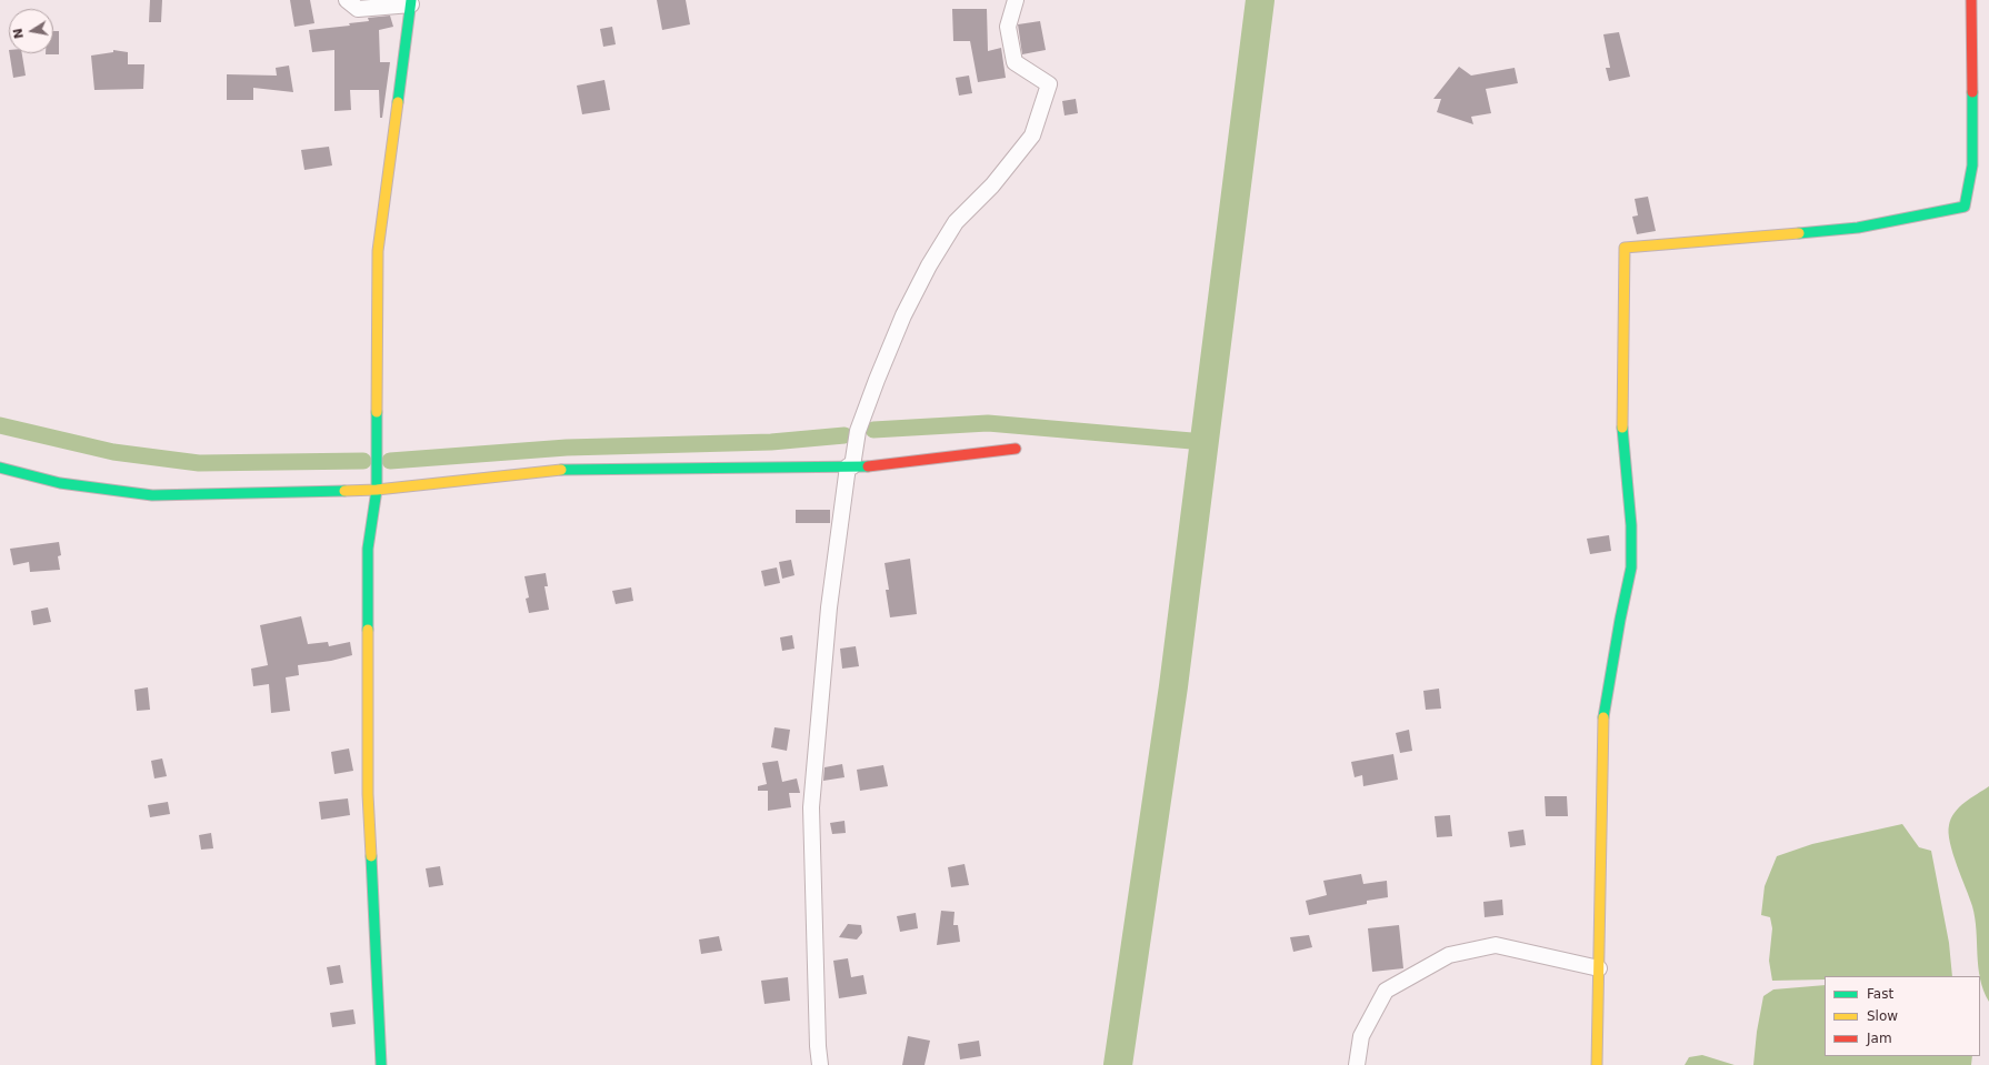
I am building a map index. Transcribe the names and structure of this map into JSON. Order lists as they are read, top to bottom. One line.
{"legend":["Fast","Slow","Jam"],"north":"left"}
